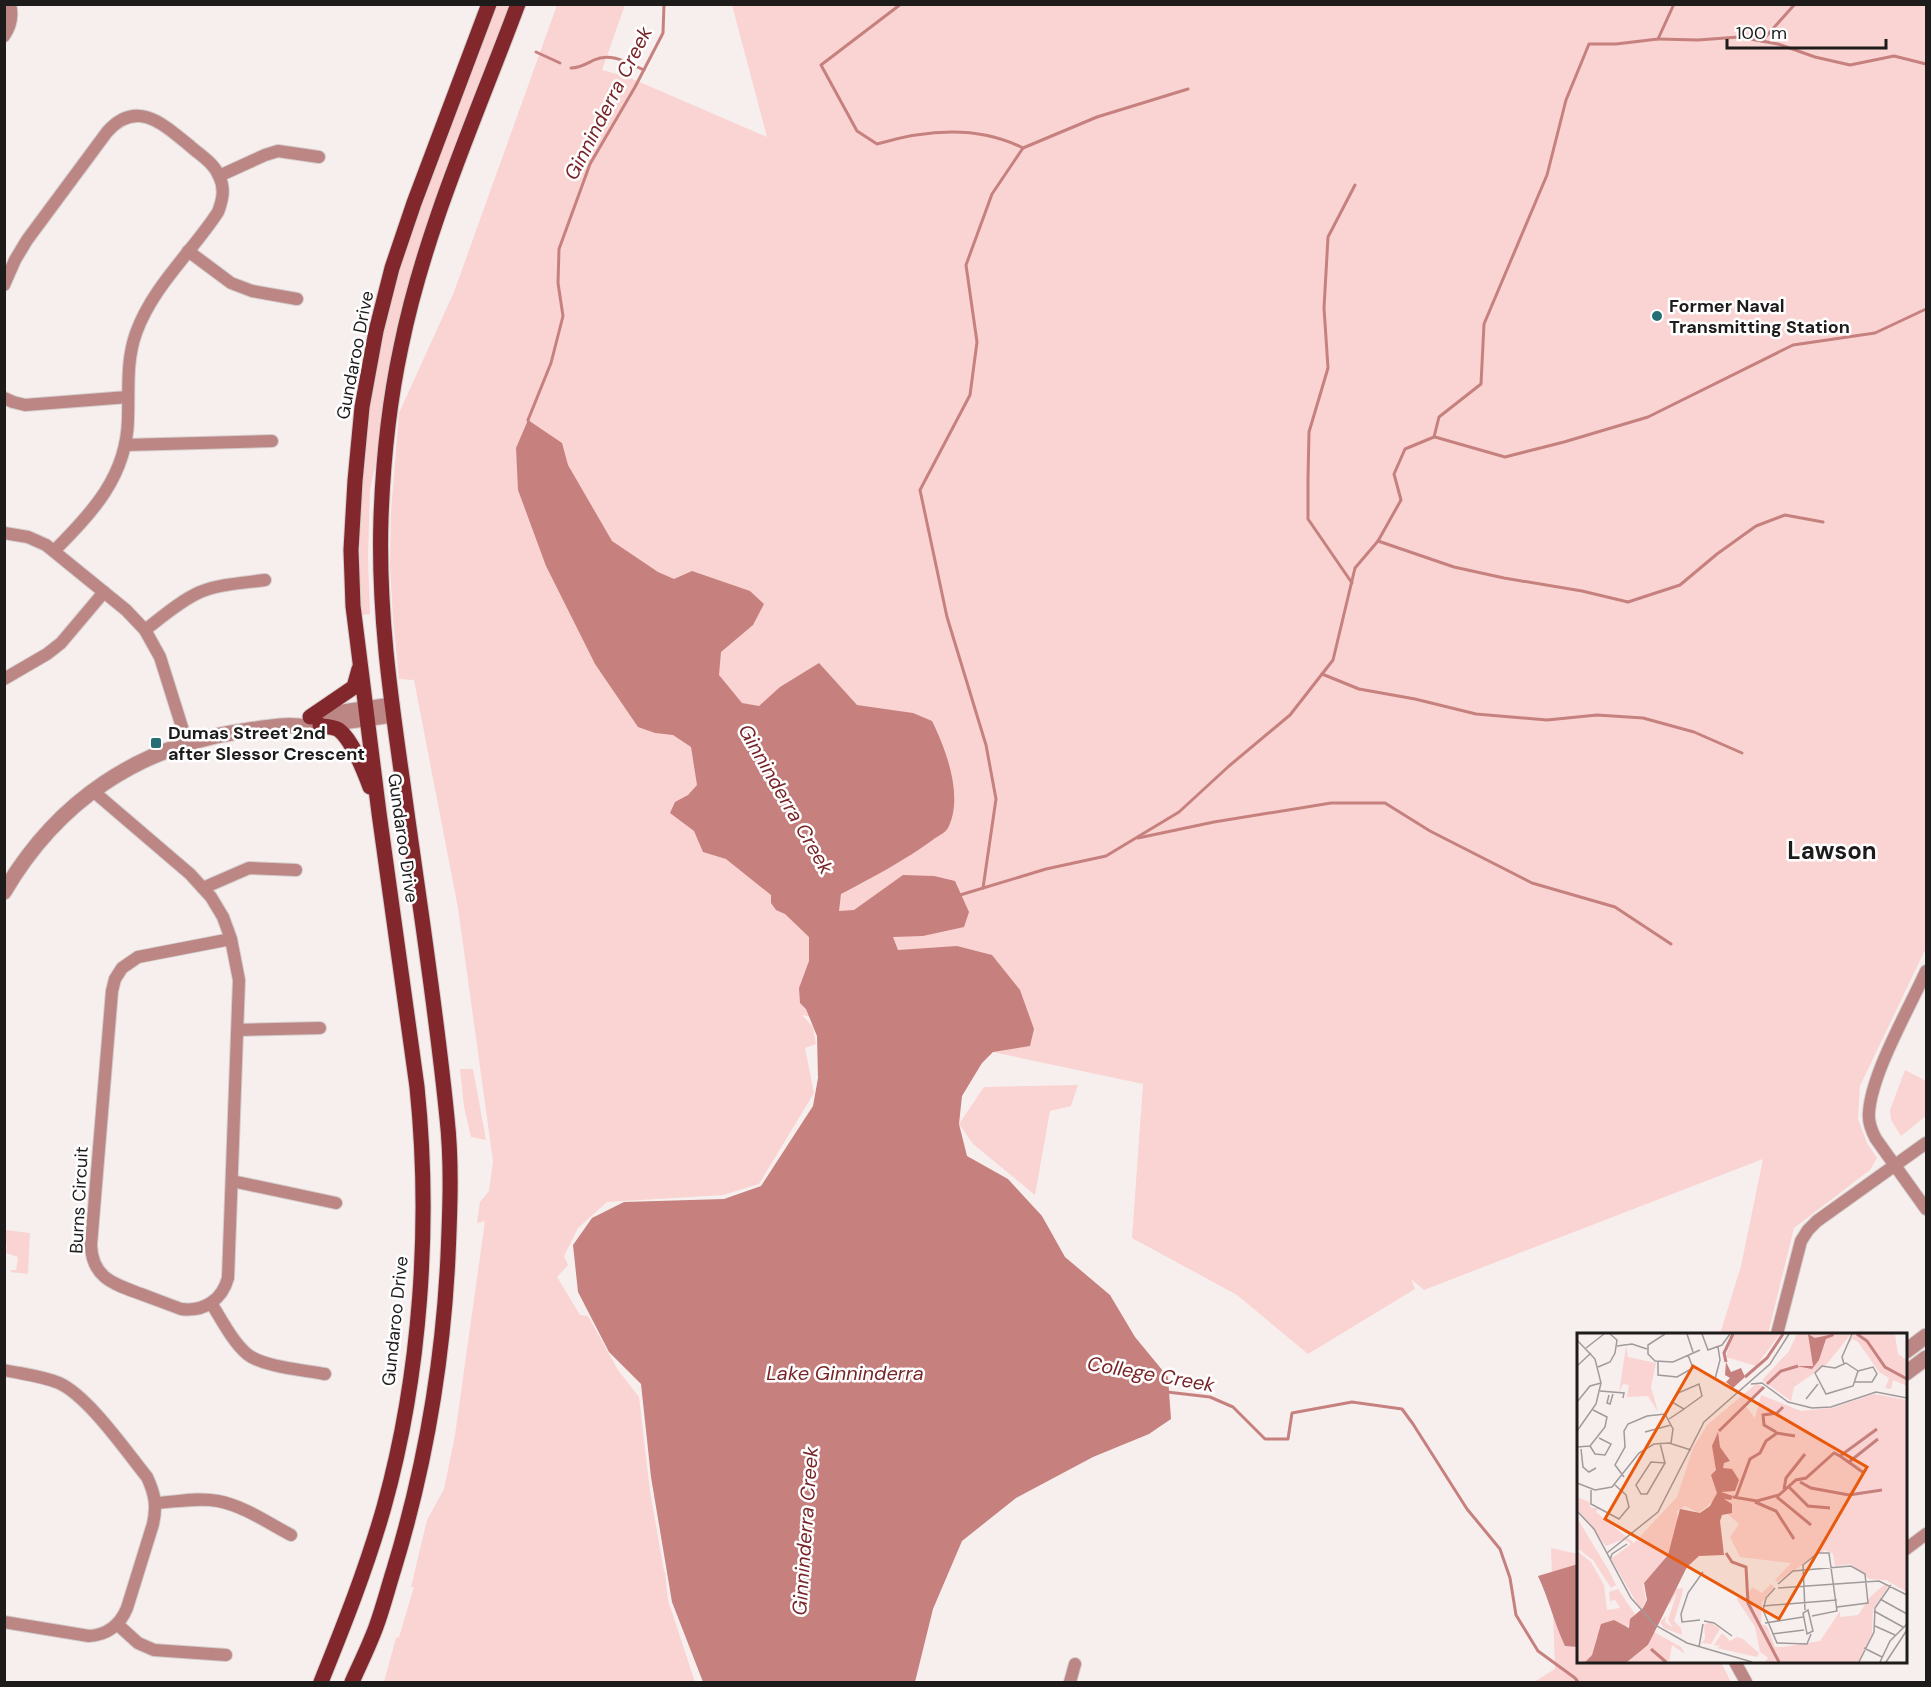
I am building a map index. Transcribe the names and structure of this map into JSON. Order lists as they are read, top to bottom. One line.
{"streets":{"main road":["Gundaroo Drive"],"street":["Burns Circuit"]},"districts":["Lawson"],"water":["Ginninderra Creek","Lake Ginninderra","College Creek"],"places":{"other":["Former Naval Transmitting Station"],"transit":["Dumas Street 2nd after Slessor Crescent"]},"scale_bar":"100 m"}
